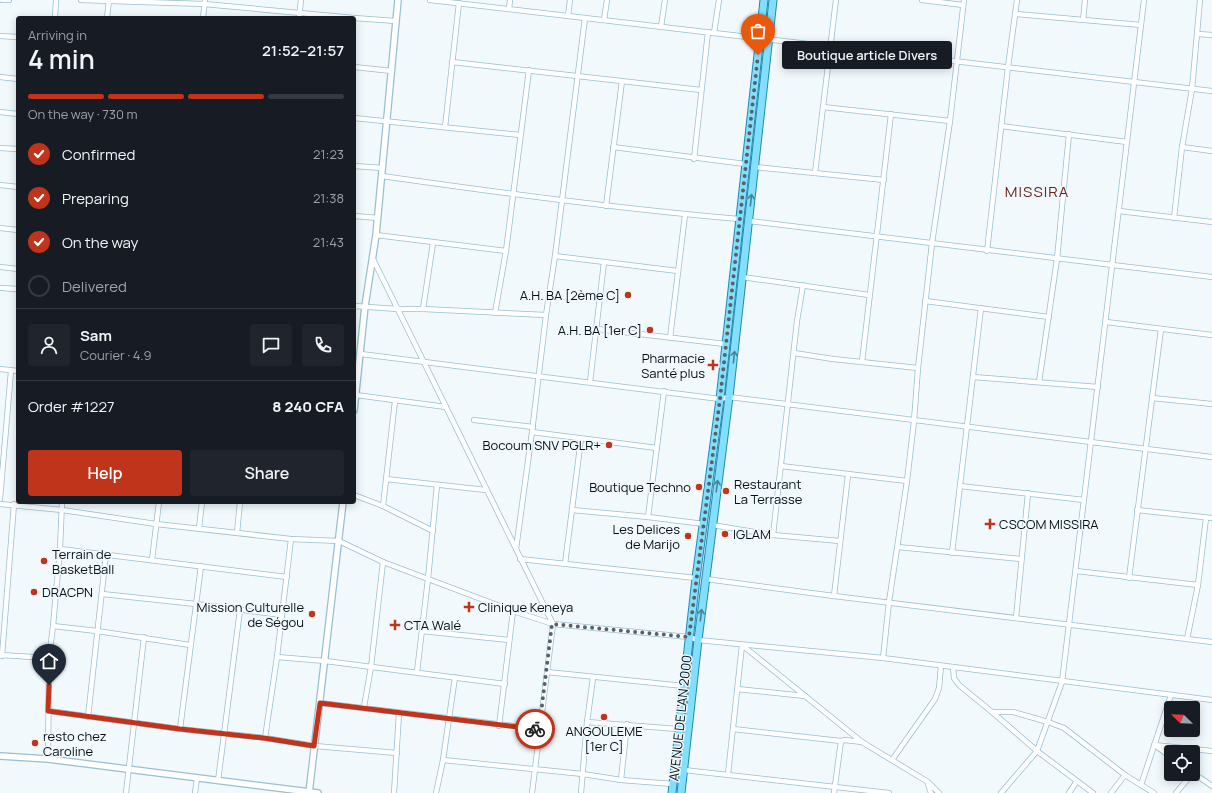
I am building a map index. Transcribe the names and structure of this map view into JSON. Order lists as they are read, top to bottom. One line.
{"streets":{"main road":["AVENUE DE L'AN 2000"]},"districts":["MISSIRA"],"places":{"other":["Boutique article Divers","A.H. BA [2ème C]","A.H. BA [1er C]","Bocoum SNV PGLR+","Boutique Techno","Restaurant La Terrasse","IGLAM","Les Delices de Marijo","Terrain de BasketBall","DRACPN","Mission Culturelle de Ségou","ANGOULEME [1er C]","resto chez Caroline"],"health":["Pharmacie Santé plus","CSCOM MISSIRA","Clinique Keneya","CTA Walé"]},"north":"top left","page":{"heading":["4 min","Arriving in","21:52–21:57"],"panel":["Sam","Courier · 4.9","Order #1227","8 240 CFA"],"bubble":"Boutique article Divers","bar":"On the way · 730 m","list":[["Confirmed","21:23"],["Preparing","21:38"],["On the way","21:43"],"Delivered"],"buttons":["Help","Share"]}}
